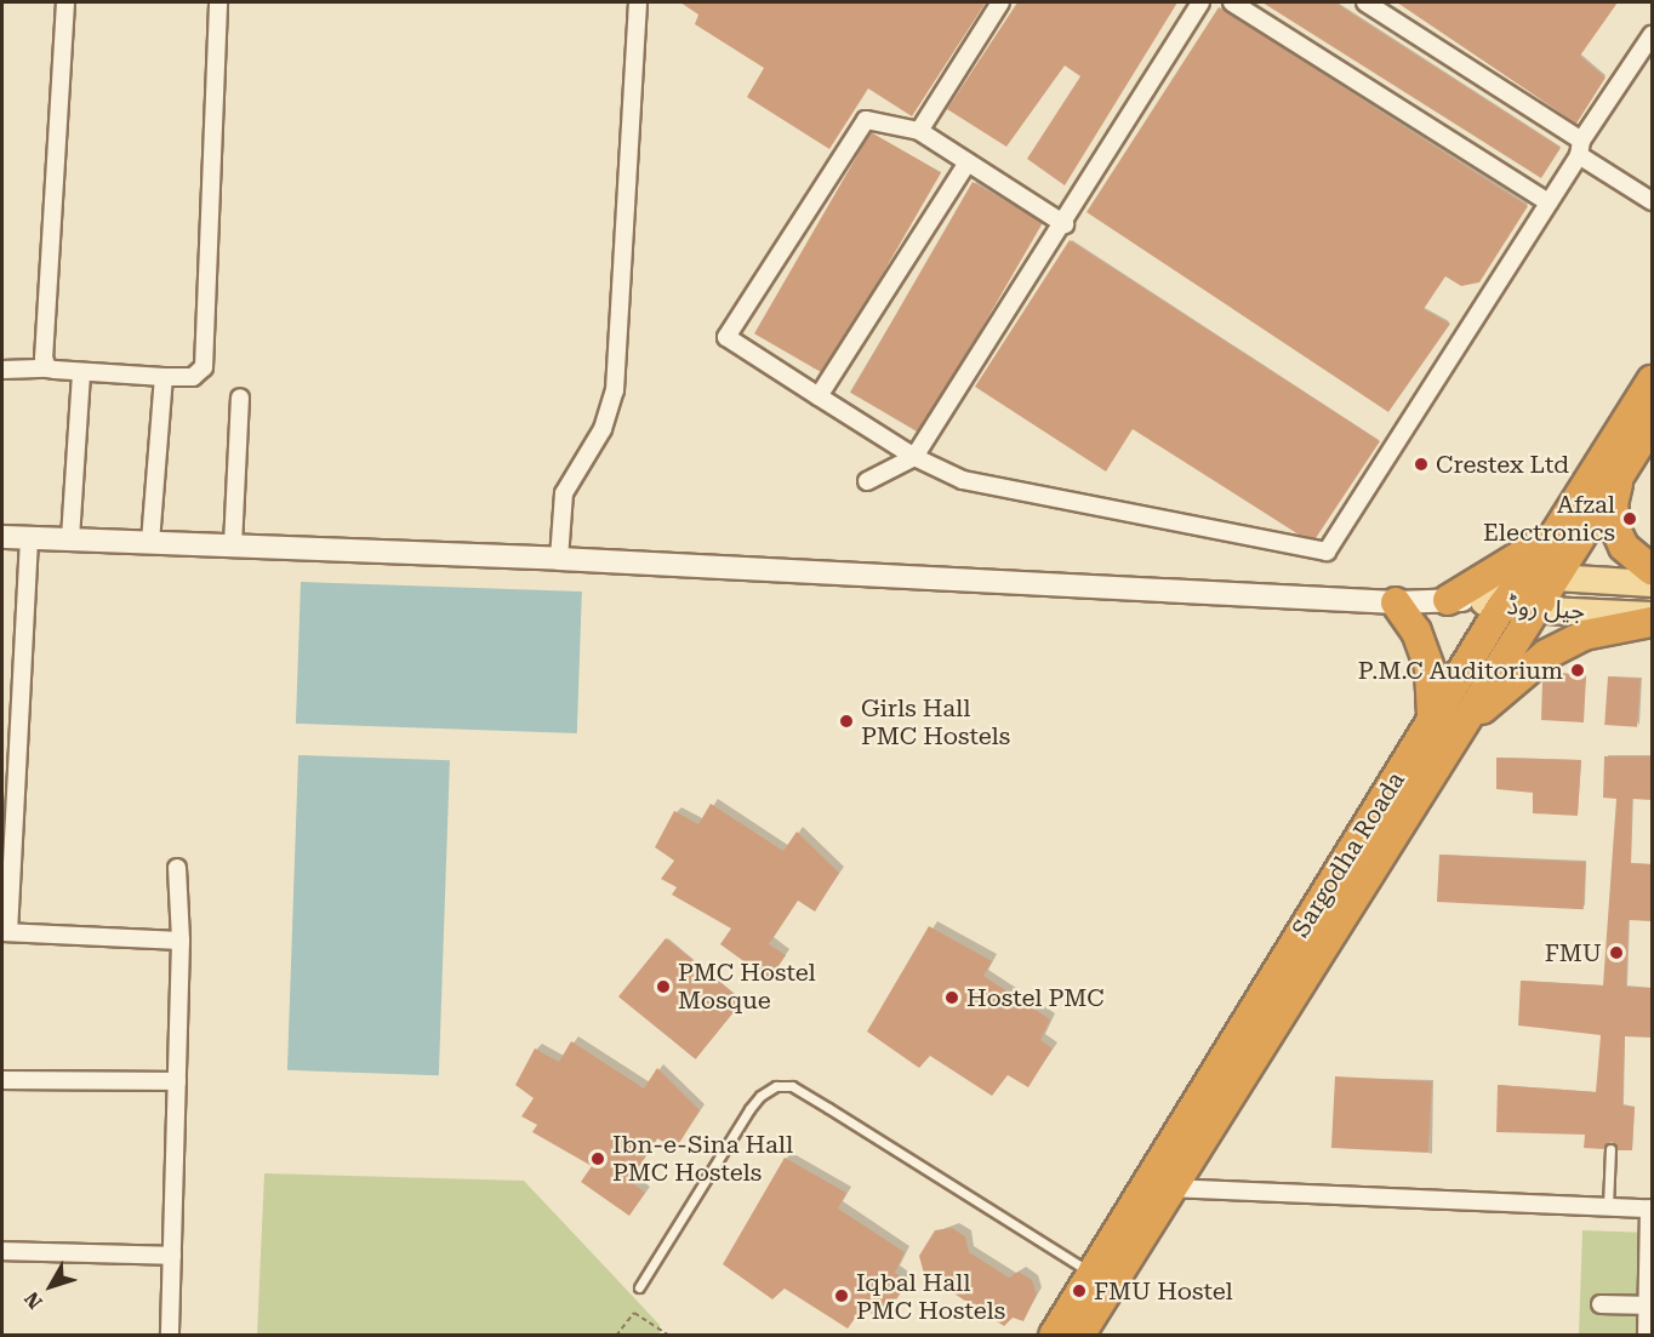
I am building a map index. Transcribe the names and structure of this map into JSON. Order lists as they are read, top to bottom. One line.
{"streets":{"highway":["Sargodha Roada"],"main road":["جیل روڈ"]},"crossings":[["جیل روڈ","Sargodha Roada"]],"places":["Crestex Ltd","Afzal Electronics","P.M.C Auditorium","Girls Hall PMC Hostels","FMU","PMC Hostel Mosque","Hostel PMC","Ibn-e-Sina Hall PMC Hostels","FMU Hostel","Iqbal Hall PMC Hostels"],"north":"bottom left"}
